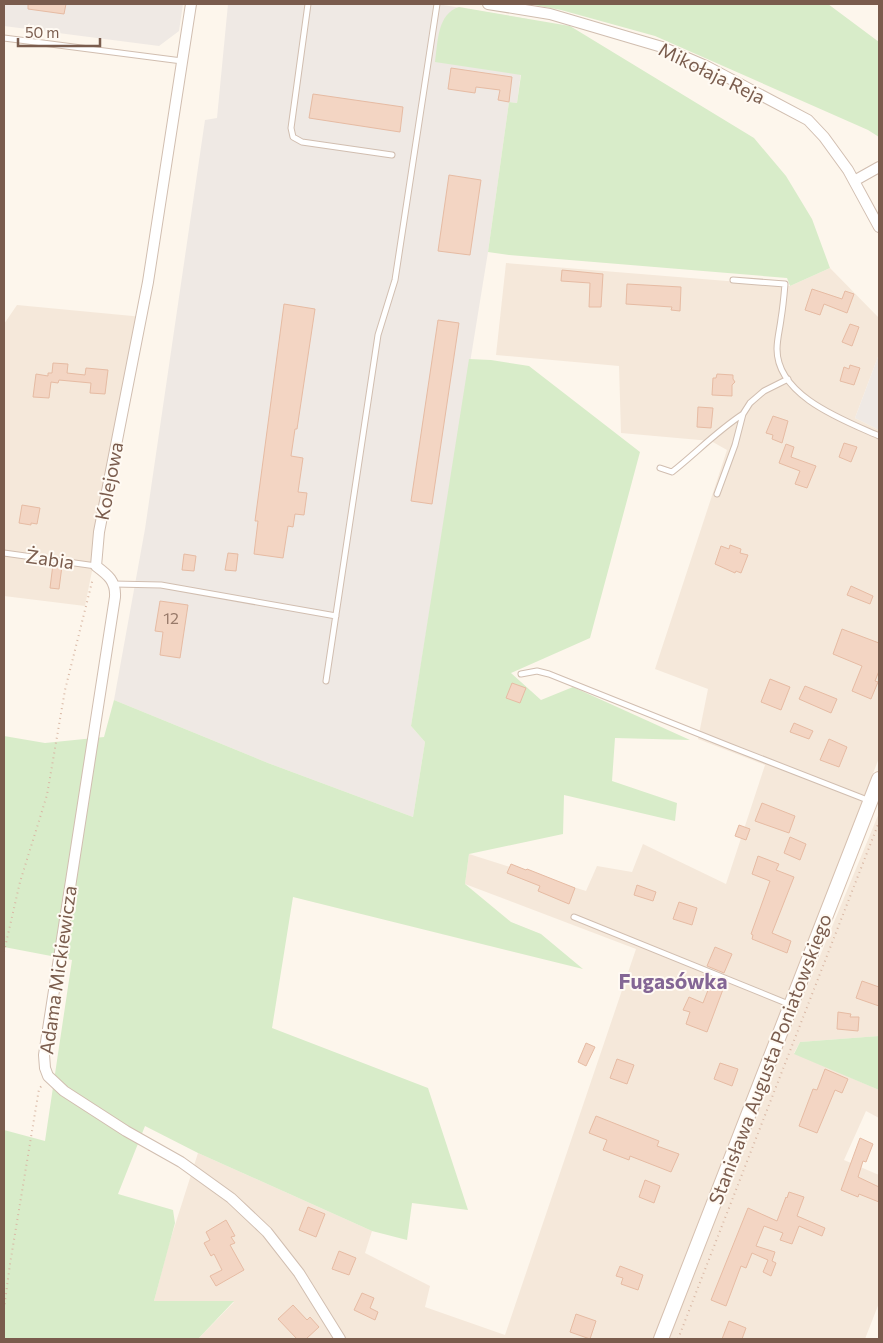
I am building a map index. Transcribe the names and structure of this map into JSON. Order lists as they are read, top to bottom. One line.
{"streets":{"main road":["Stanisława Augusta Poniatowskiego"],"street":["Mikołaja Reja","Kolejowa","Adama Mickiewicza"],"lane":["Żabia"]},"crossings":[["Kolejowa","Żabia"]],"districts":["Fugasówka"],"house_numbers":["12"],"scale_bar":"50 m"}
